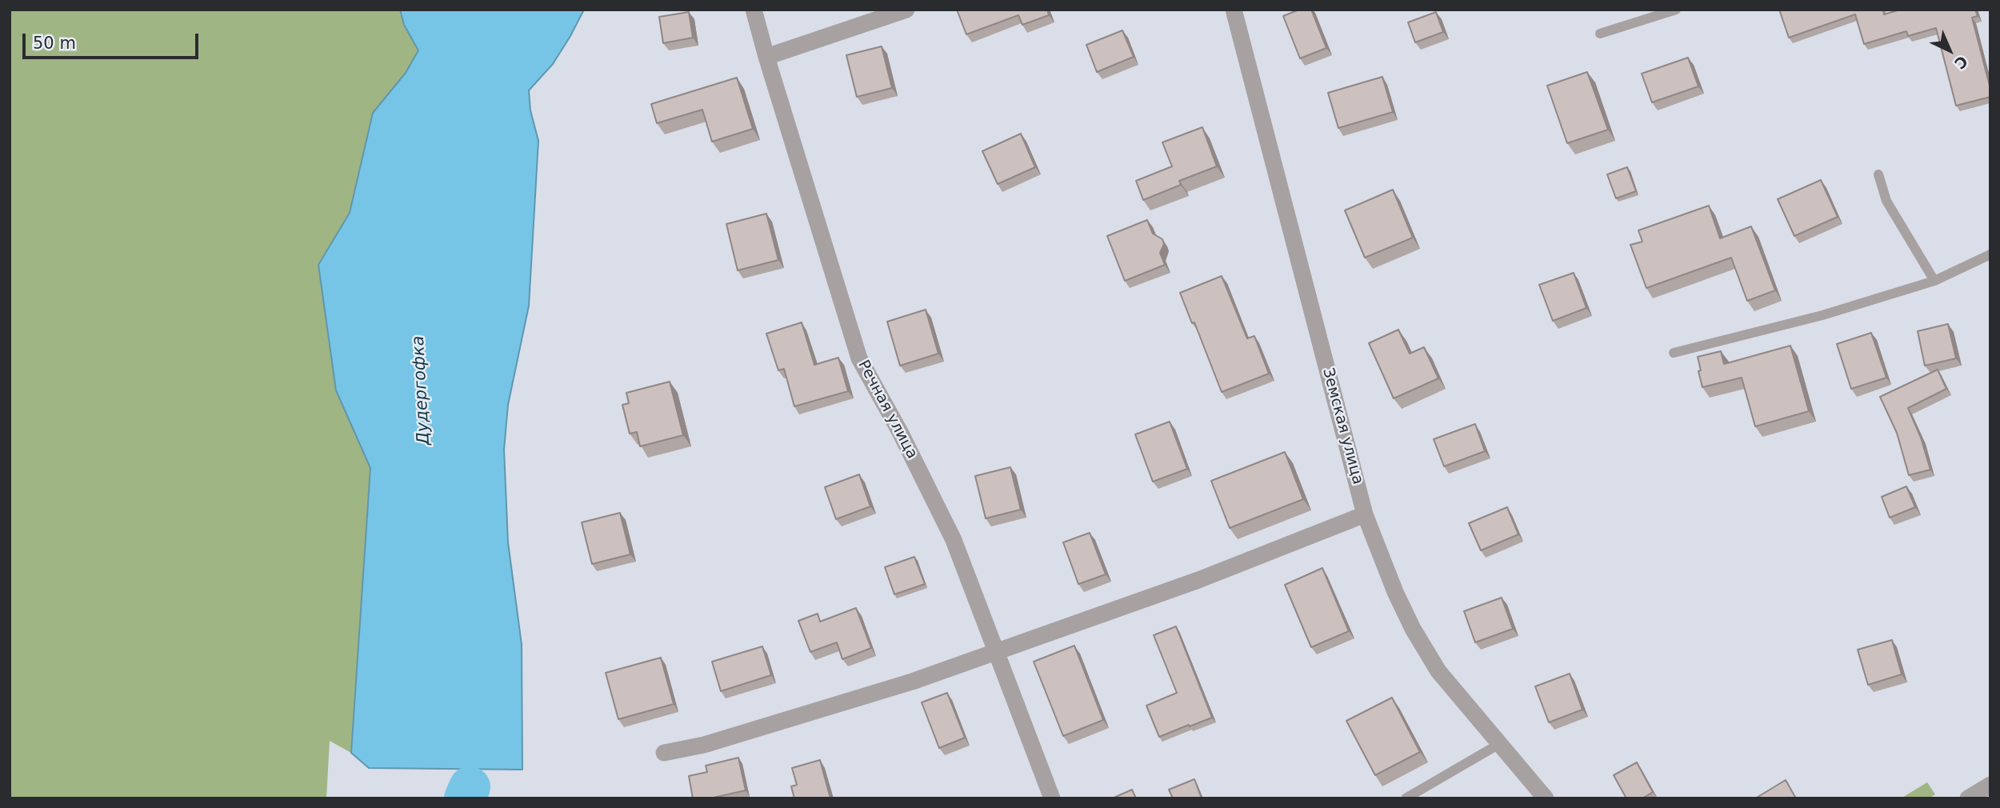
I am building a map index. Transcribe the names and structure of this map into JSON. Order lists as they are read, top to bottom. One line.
{"streets":{"street":["Речная улица","Земская улица"]},"water":["Дудергофка"],"scale_bar":"50 m","north":"bottom right"}
